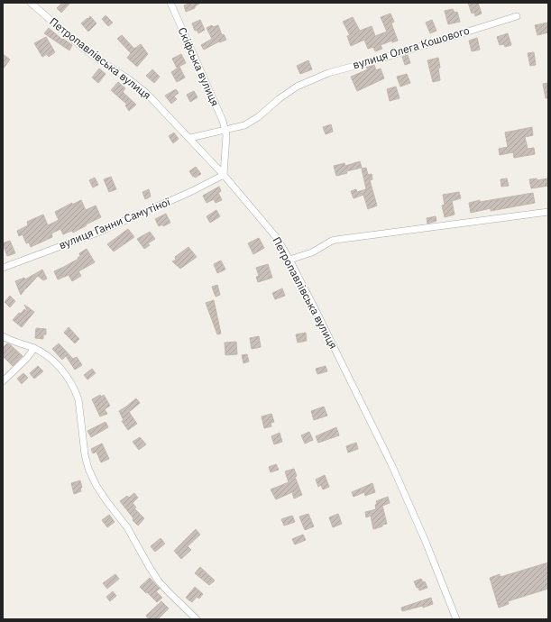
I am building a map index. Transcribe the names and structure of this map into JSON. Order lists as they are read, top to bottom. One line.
{"streets":{"street":["вулиця Олега Кошового","Петропавлівська вулиця","Скіфська вулиця","вулиця Ганни Самутіної"]},"crossings":[["вулиця Олега Кошового","Петропавлівська вулиця"],["вулиця Олега Кошового","Скіфська вулиця"],["Петропавлівська вулиця","Скіфська вулиця"],["Петропавлівська вулиця","вулиця Ганни Самутіної"],["Скіфська вулиця","вулиця Ганни Самутіної"]]}
